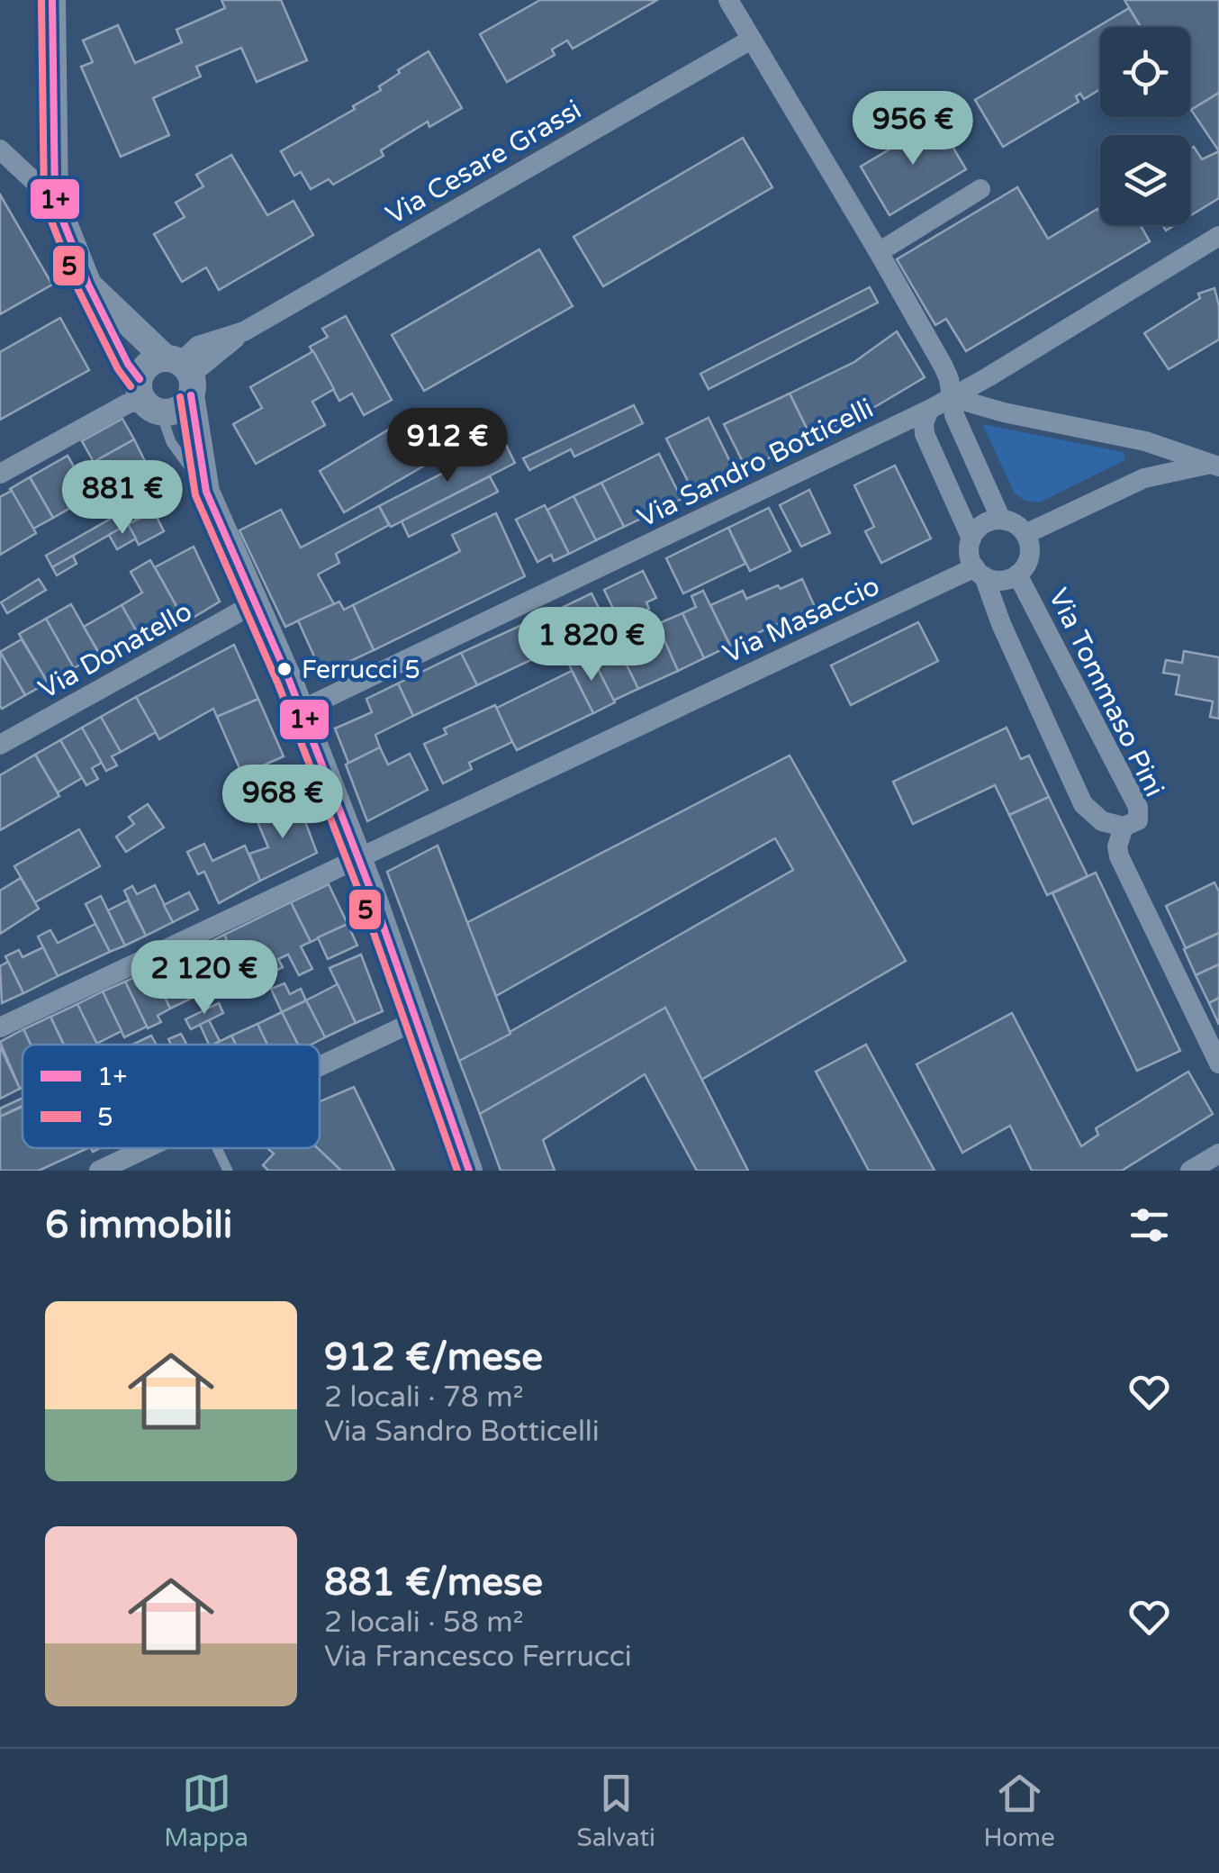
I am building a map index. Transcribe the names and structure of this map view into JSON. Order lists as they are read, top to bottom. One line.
{"streets":{"street":["Via Cesare Grassi","Via Sandro Botticelli","Via Masaccio","Via Donatello","Via Tommaso Pini"]},"crossings":[["Via Sandro Botticelli","Via Tommaso Pini"],["Via Masaccio","Via Tommaso Pini"]],"places":["Ferrucci 5"],"lines":["transit line 1+","transit line 5"],"legend":["1+","5"],"page":{"price":["956 €","912 €","881 €","1 820 €","968 €","2 120 €"],"heading":"6 immobili","list":[{"name":"912 €/mese","note":"2 locali · 78 m² · Via Sandro Botticelli"},{"name":"881 €/mese","note":"2 locali · 58 m² · Via Francesco Ferrucci"}],"tabs":["Mappa","Salvati","Home"]}}
